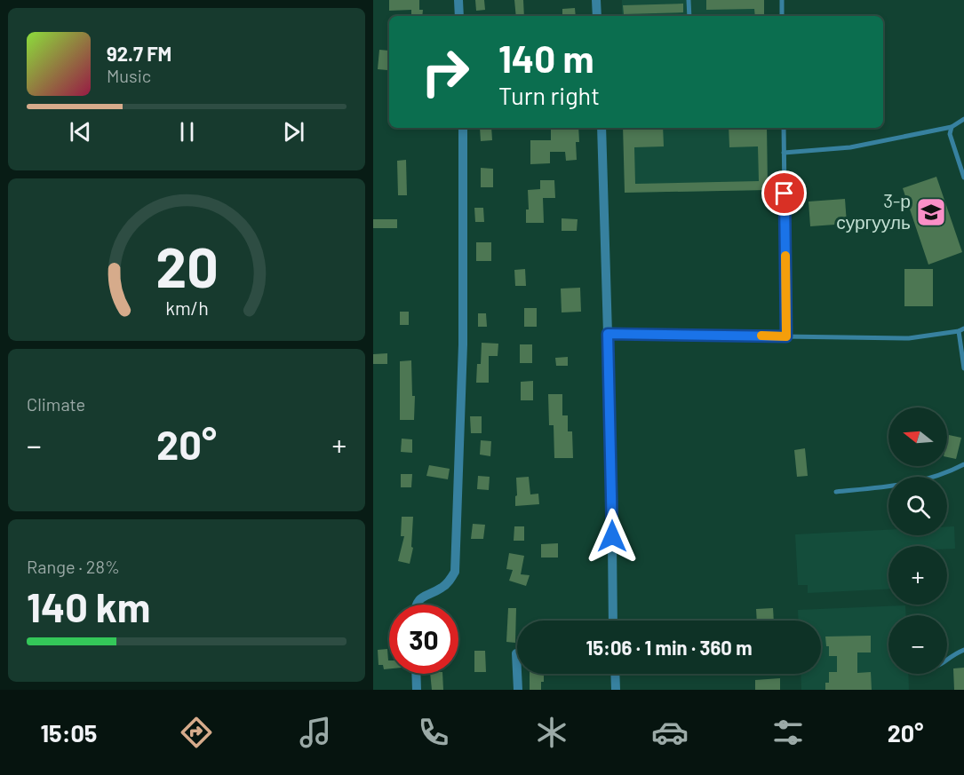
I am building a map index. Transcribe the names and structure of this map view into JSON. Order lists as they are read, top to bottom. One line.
{"places":{"school or university":["3-р сургууль"]},"north":"left","page":{"turn":["140 m","Turn right"],"song":["92.7 FM","Music"],"tile":["Climate",["Range · 28%","140 km"]],"map_buttons":["+","−"],"heat":["−","20°","+"],"limit":"30","trip":"15:06 · 1 min · 360 m","tabs":["15:05","20°"],"gauge":["20","km/h"]}}
